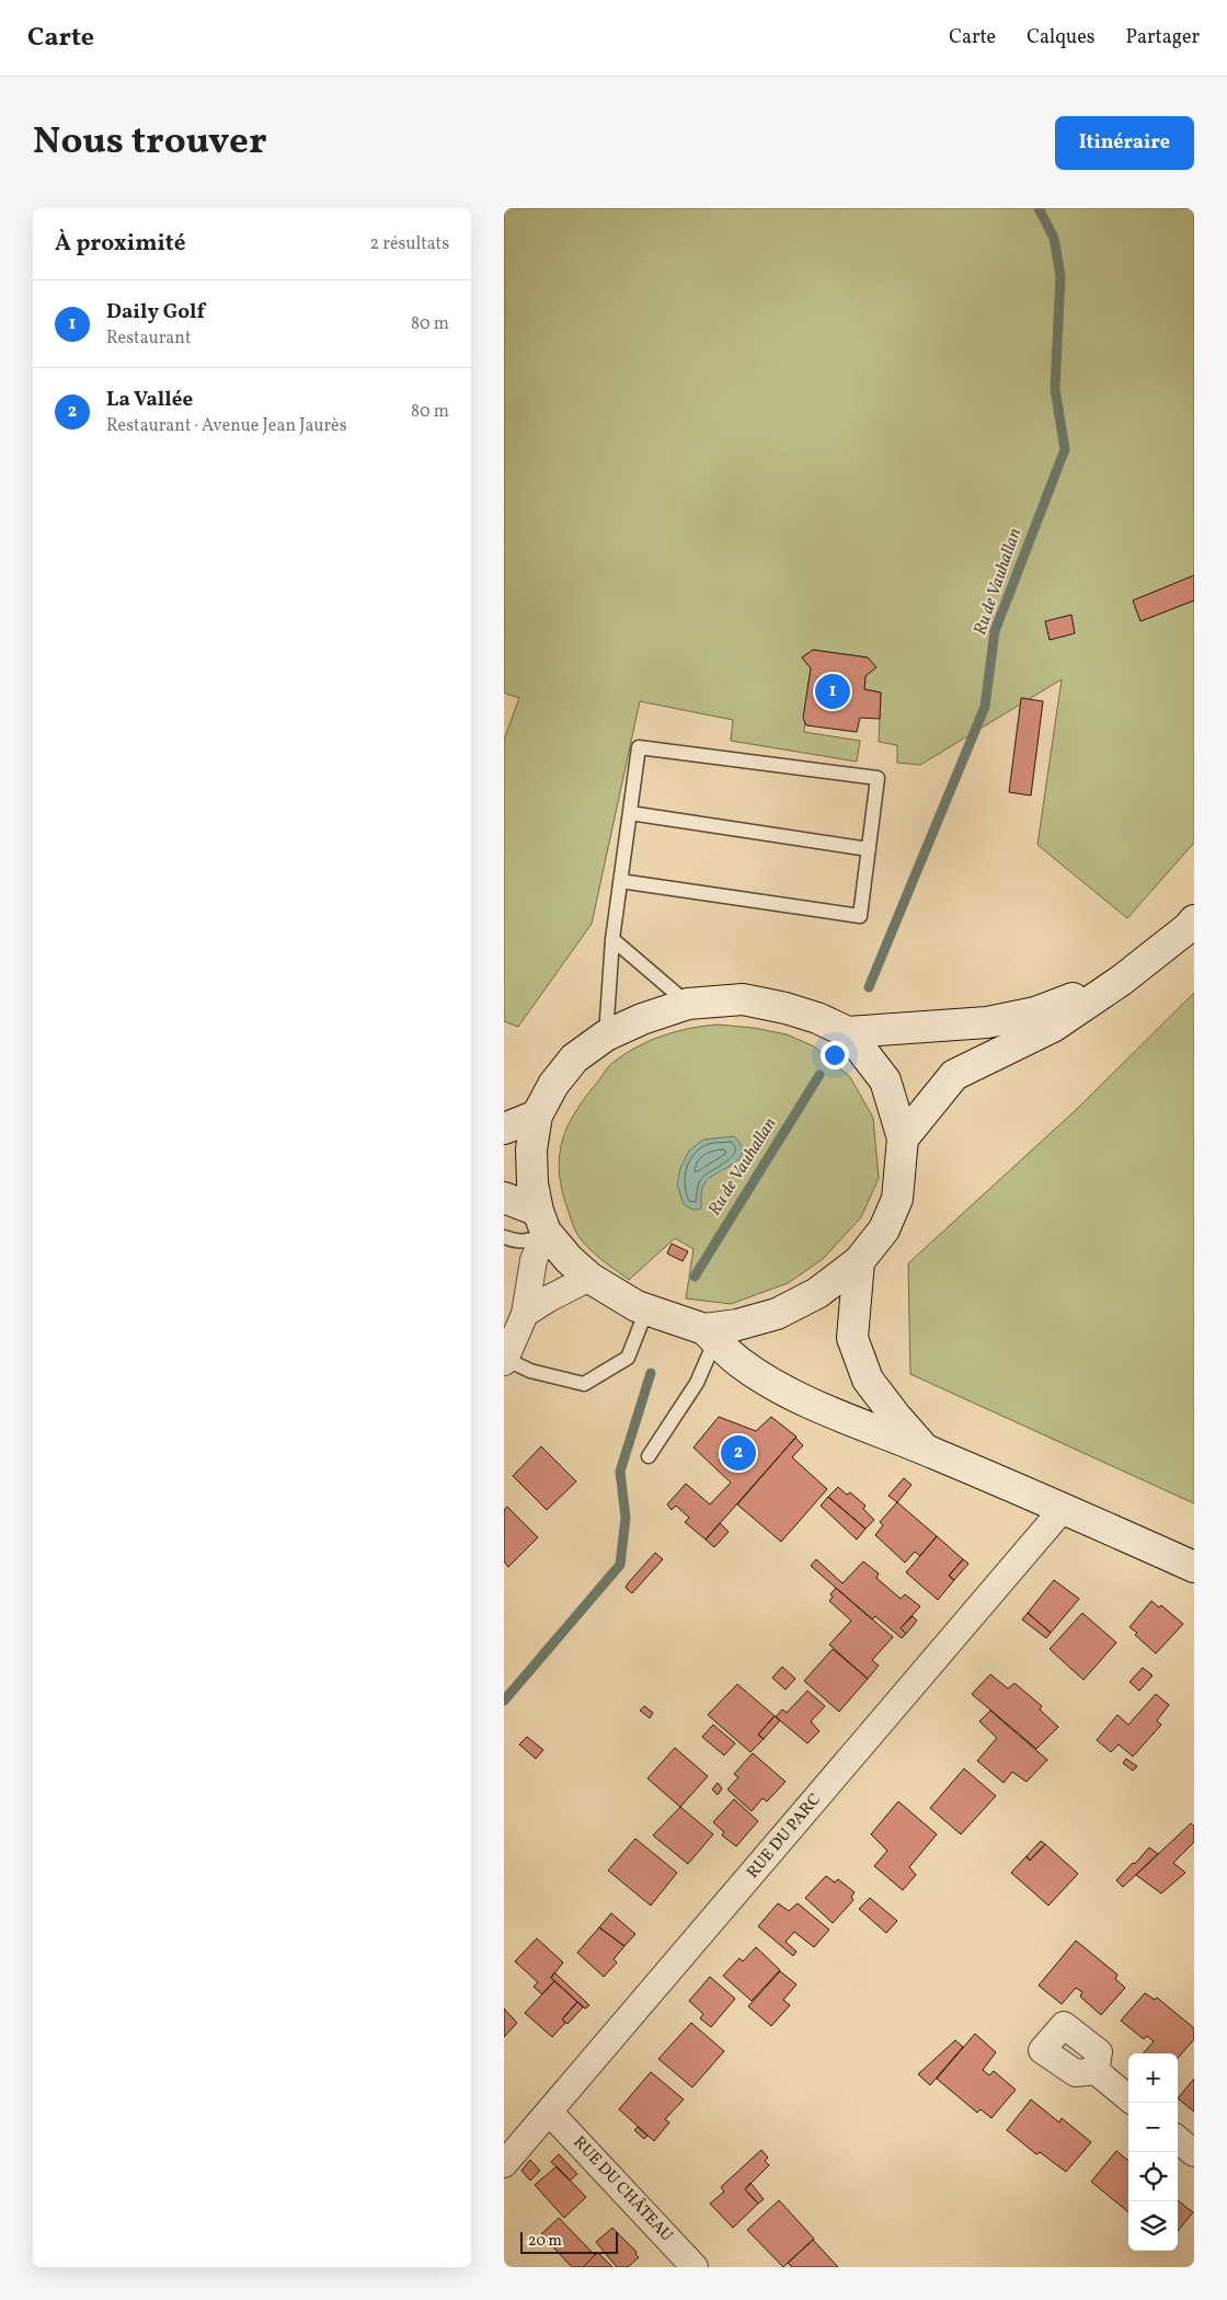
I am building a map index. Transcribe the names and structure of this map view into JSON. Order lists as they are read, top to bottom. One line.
{"streets":{"street":["RUE DU PARC","RUE DU CHÂTEAU"]},"crossings":[["RUE DU PARC","RUE DU CHÂTEAU"]],"water":["Ru de Vauhallan"],"scale_bar":"20 m","page":{"header":"Carte","nav":["Carte","Calques","Partager"],"title":"Nous trouver","buttons":"Itinéraire","heading":["À proximité","2 résultats"],"list":[{"mark":"1","name":"Daily Golf","note":"Restaurant","value":"80 m"},{"mark":"2","name":"La Vallée","note":"Restaurant · Avenue Jean Jaurès","value":"80 m"}],"pins":["1","2"],"map_buttons":["+","−"],"scale":"20 m"}}
